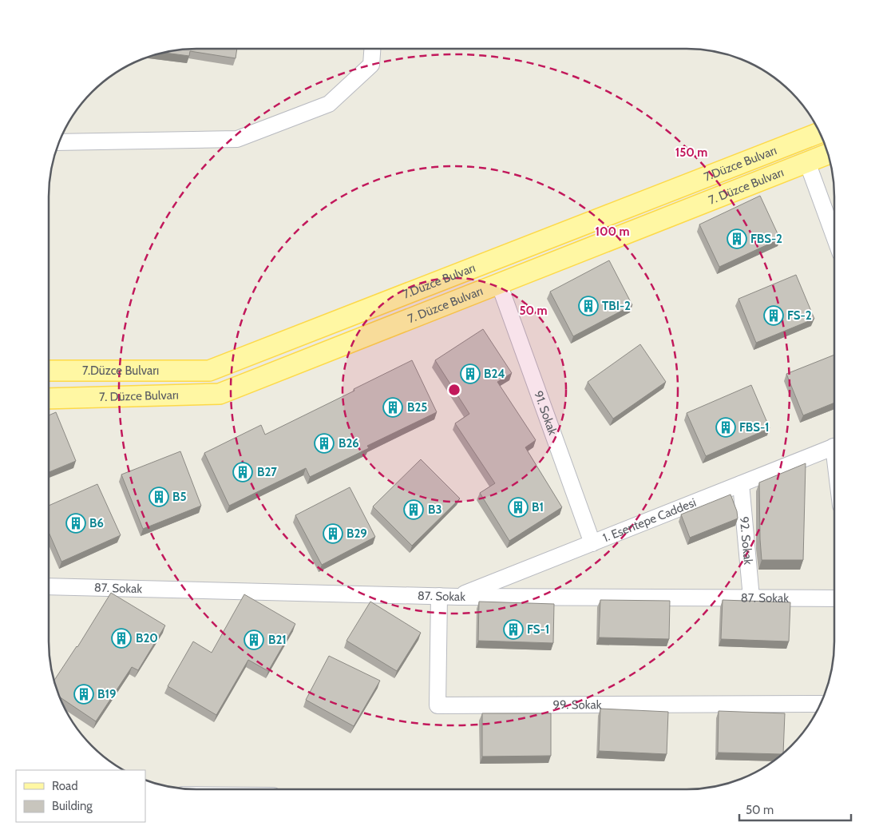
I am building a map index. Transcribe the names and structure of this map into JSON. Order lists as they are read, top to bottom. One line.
{"streets":{"main road":["7.Düzce Bulvarı","7. Düzce Bulvarı"],"street":["91. Sokak","1. Esentepe Caddesi","92. Sokak","87. Sokak","99. Sokak"]},"crossings":[["7. Düzce Bulvarı","91. Sokak"],["91. Sokak","1. Esentepe Caddesi"],["1. Esentepe Caddesi","92. Sokak"],["1. Esentepe Caddesi","87. Sokak"],["92. Sokak","87. Sokak"],["87. Sokak","99. Sokak"]],"places":{"building":["FBS-2","TBI-2","FS-2","B24","B25","FBS-1","B26","B27","B5","B1","B3","B6","B29","FS-1","B20","B21","B19"]},"legend":["Road","Building"],"scale_bar":"50 m","rings":["150 m","100 m","50 m"]}
